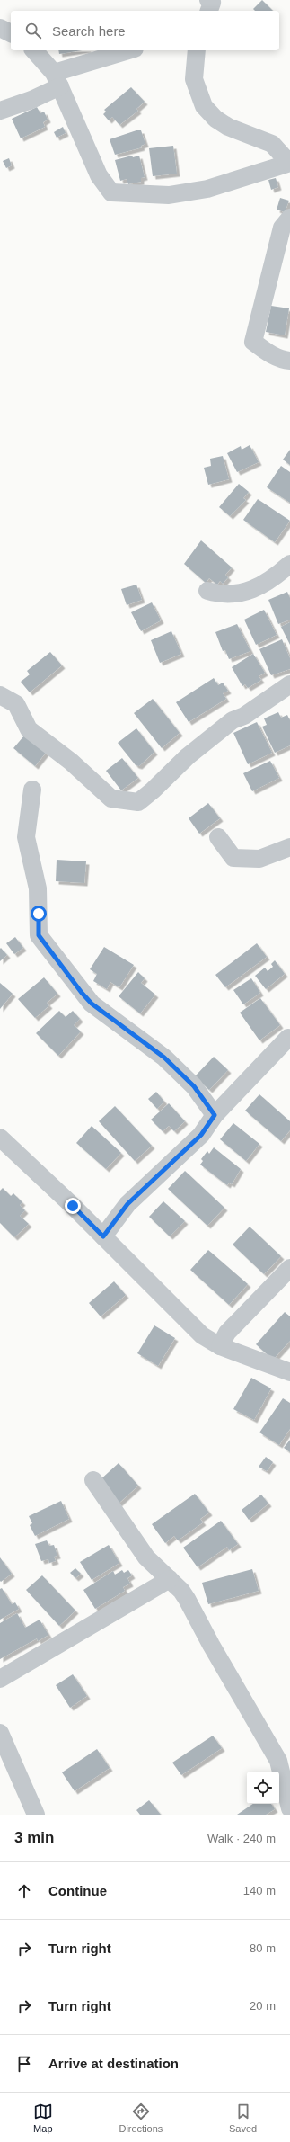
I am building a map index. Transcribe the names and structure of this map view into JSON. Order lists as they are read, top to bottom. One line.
{"page":{"search":"Search here","heading":["3 min","Walk · 240 m"],"list":[["Continue","140 m"],["Turn right","80 m"],["Turn right","20 m"],"Arrive at destination"],"nav":["Map","Directions","Saved"]}}
